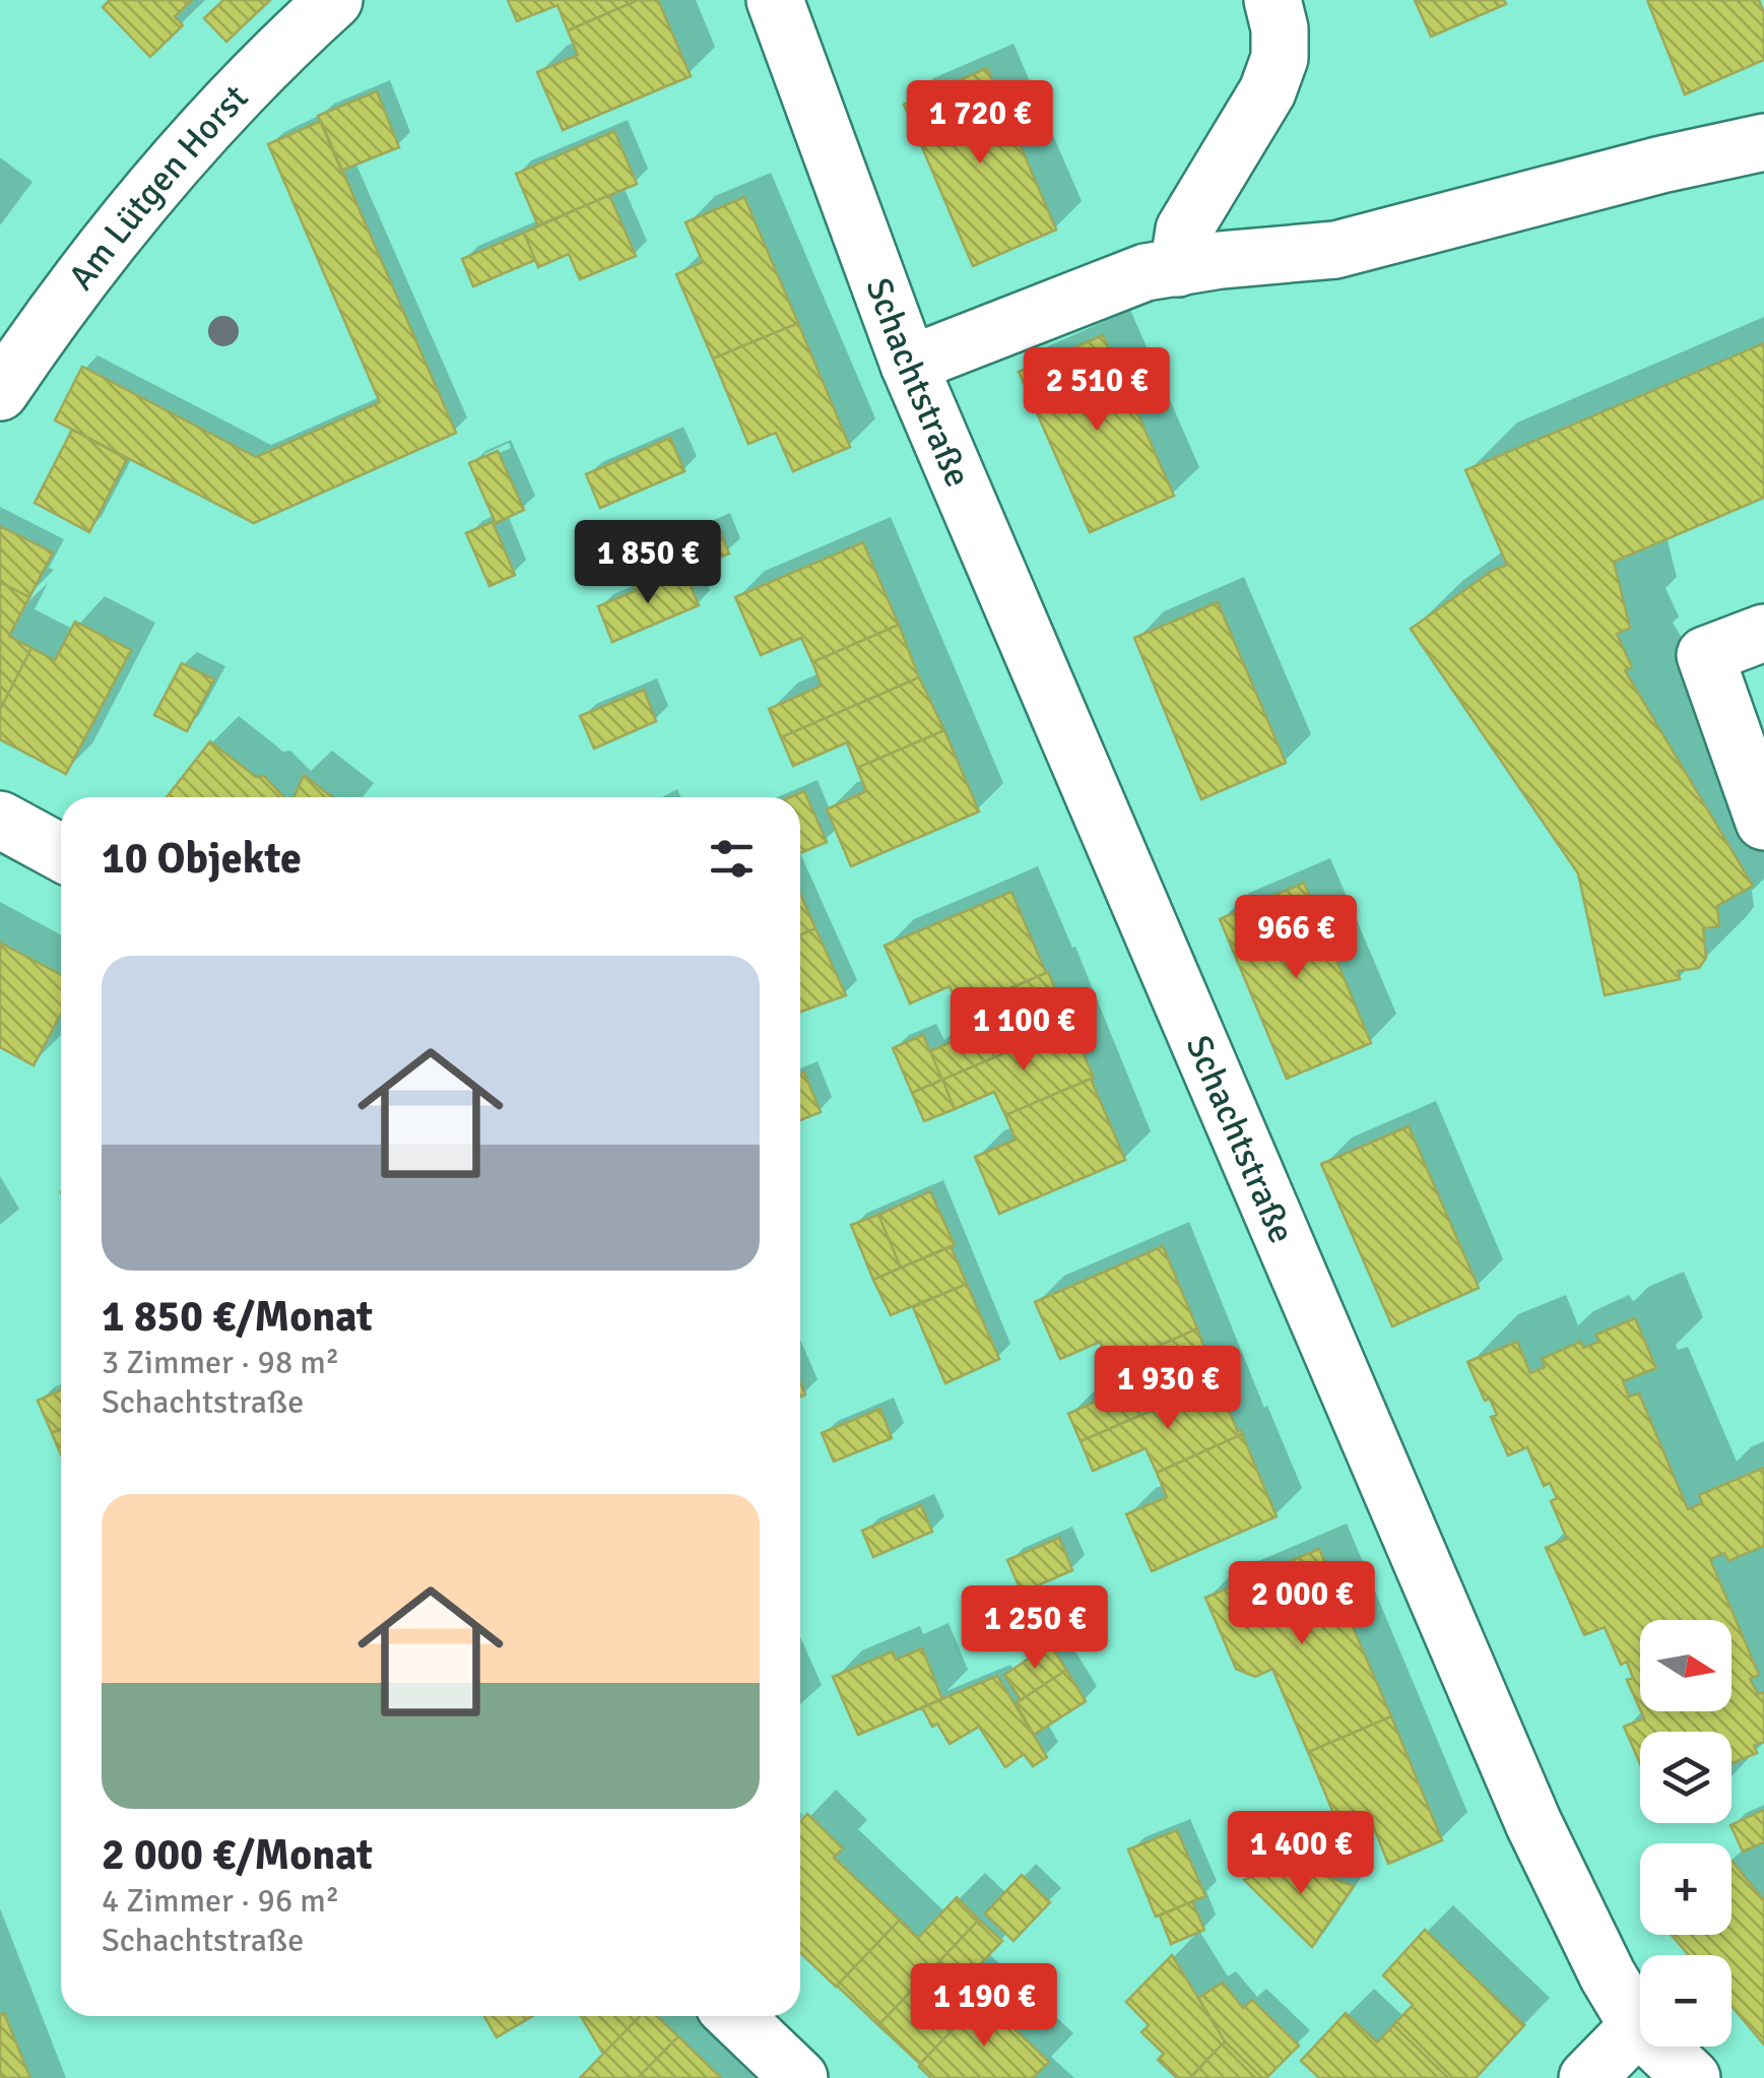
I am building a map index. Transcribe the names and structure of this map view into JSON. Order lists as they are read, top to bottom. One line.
{"streets":{"street":["Am Lütgen Horst","Schachtstraße"]},"north":"right","page":{"price":["1 720 €","2 510 €","1 850 €","966 €","1 100 €","1 930 €","2 000 €","1 250 €","1 400 €","1 190 €"],"heading":"10 Objekte","list":[{"name":"1 850 €/Monat","note":"3 Zimmer · 98 m² · Schachtstraße"},{"name":"2 000 €/Monat","note":"4 Zimmer · 96 m² · Schachtstraße"}],"map_buttons":["+","−"]}}
